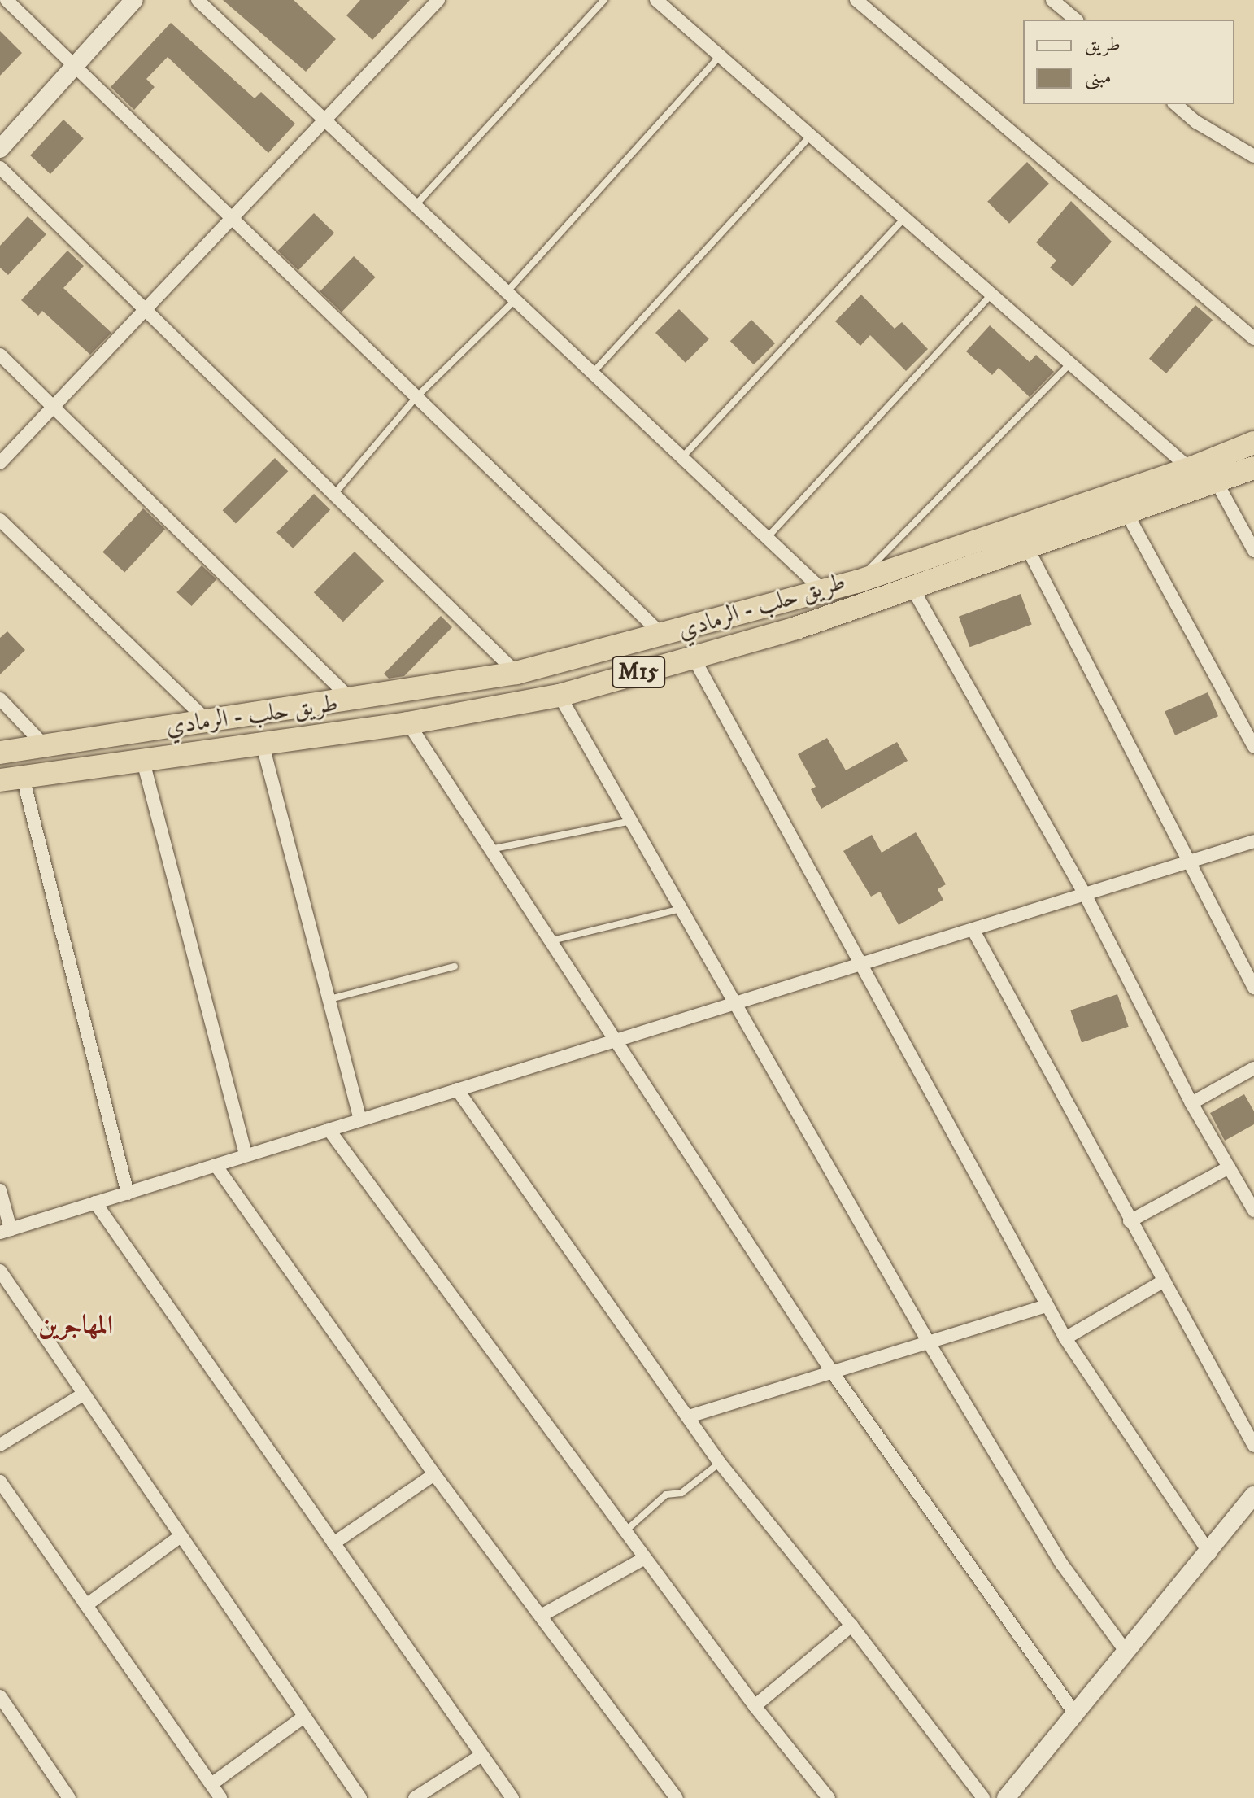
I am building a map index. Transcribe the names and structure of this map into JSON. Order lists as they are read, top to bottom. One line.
{"streets":{"highway":["طريق حلب - الرمادي","M15"]},"districts":["المهاجرين"],"legend":["طريق","مبنى"]}
